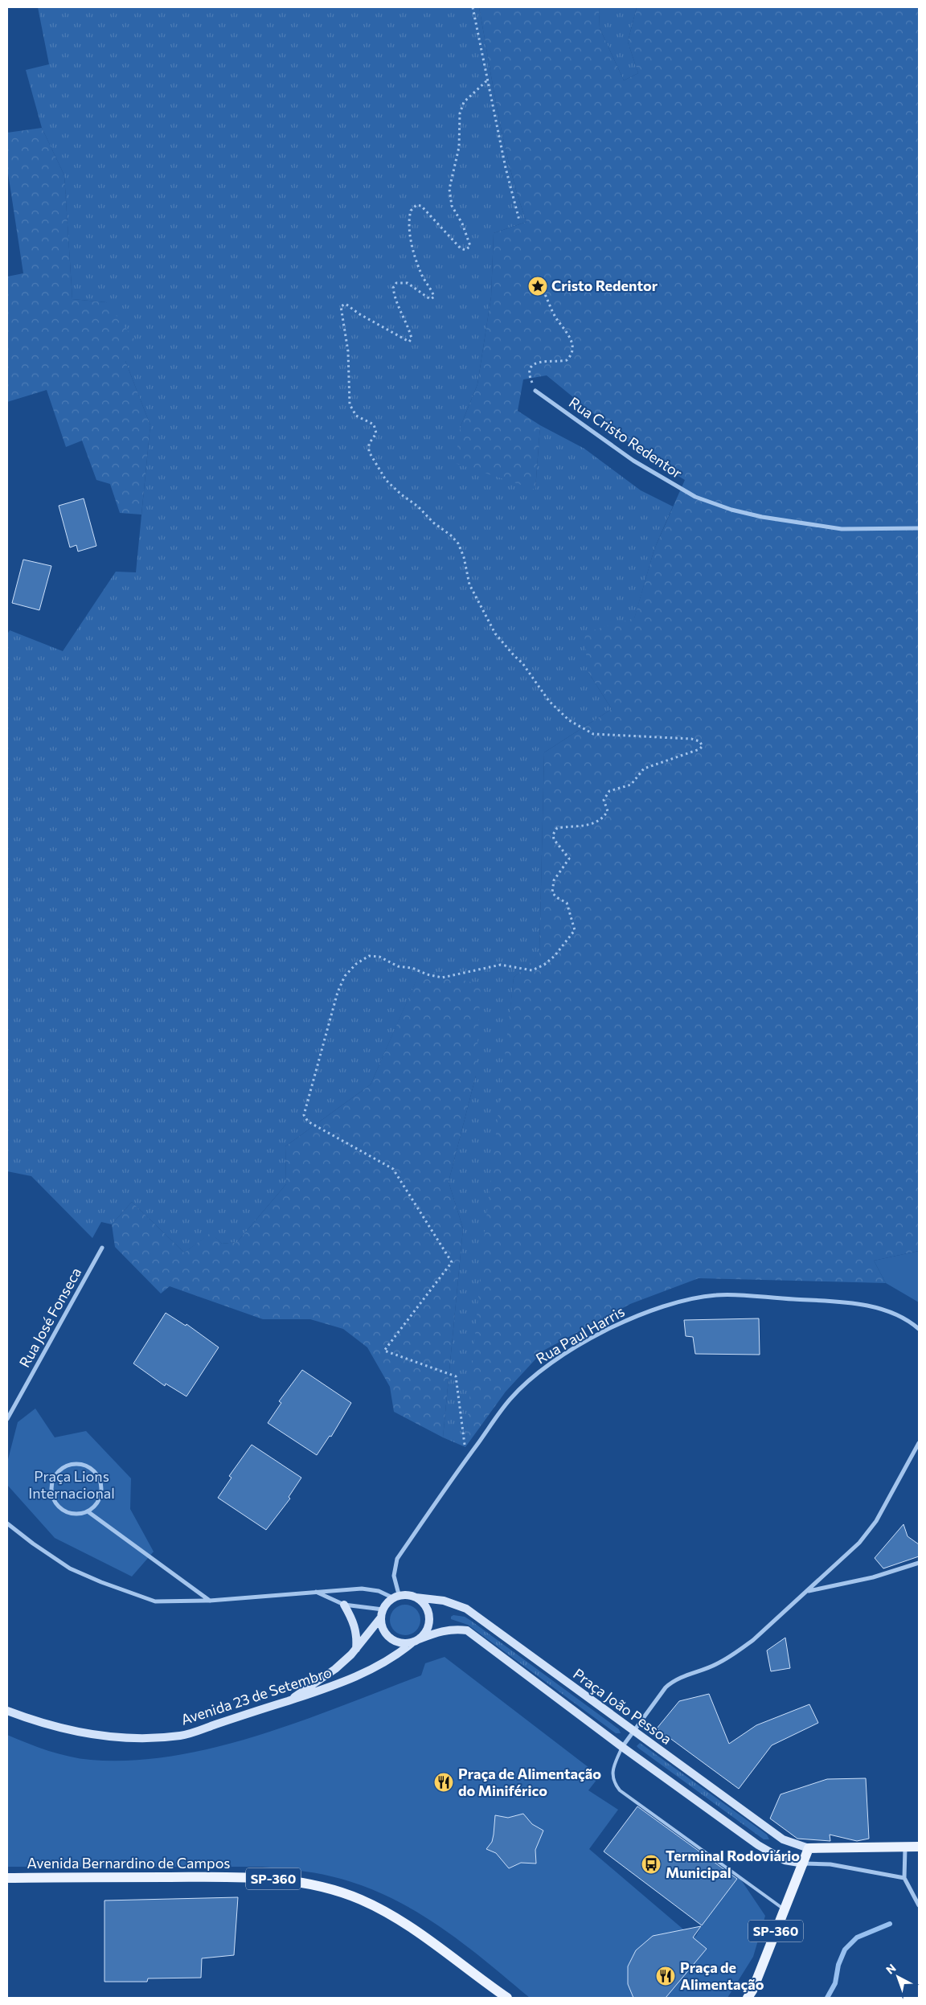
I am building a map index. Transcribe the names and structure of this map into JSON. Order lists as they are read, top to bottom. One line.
{"streets":{"main road":["Avenida Bernardino de Campos","SP-360"],"street":["Rua Cristo Redentor","Rua José Fonseca","Rua Paul Harris","Avenida 23 de Setembro","Praça João Pessoa"]},"crossings":[["Rua Paul Harris","Avenida 23 de Setembro"],["Rua Paul Harris","Praça João Pessoa"],["Avenida 23 de Setembro","Praça João Pessoa"],["Praça João Pessoa","SP-360"]],"parks":["Praça Lions Internacional"],"places":{"place":["Cristo Redentor"],"restaurant":["Praça de Alimentação do Miniférico","Praça de Alimentação"],"bus stop":["Terminal Rodoviário Municipal"]},"north":"top left"}
